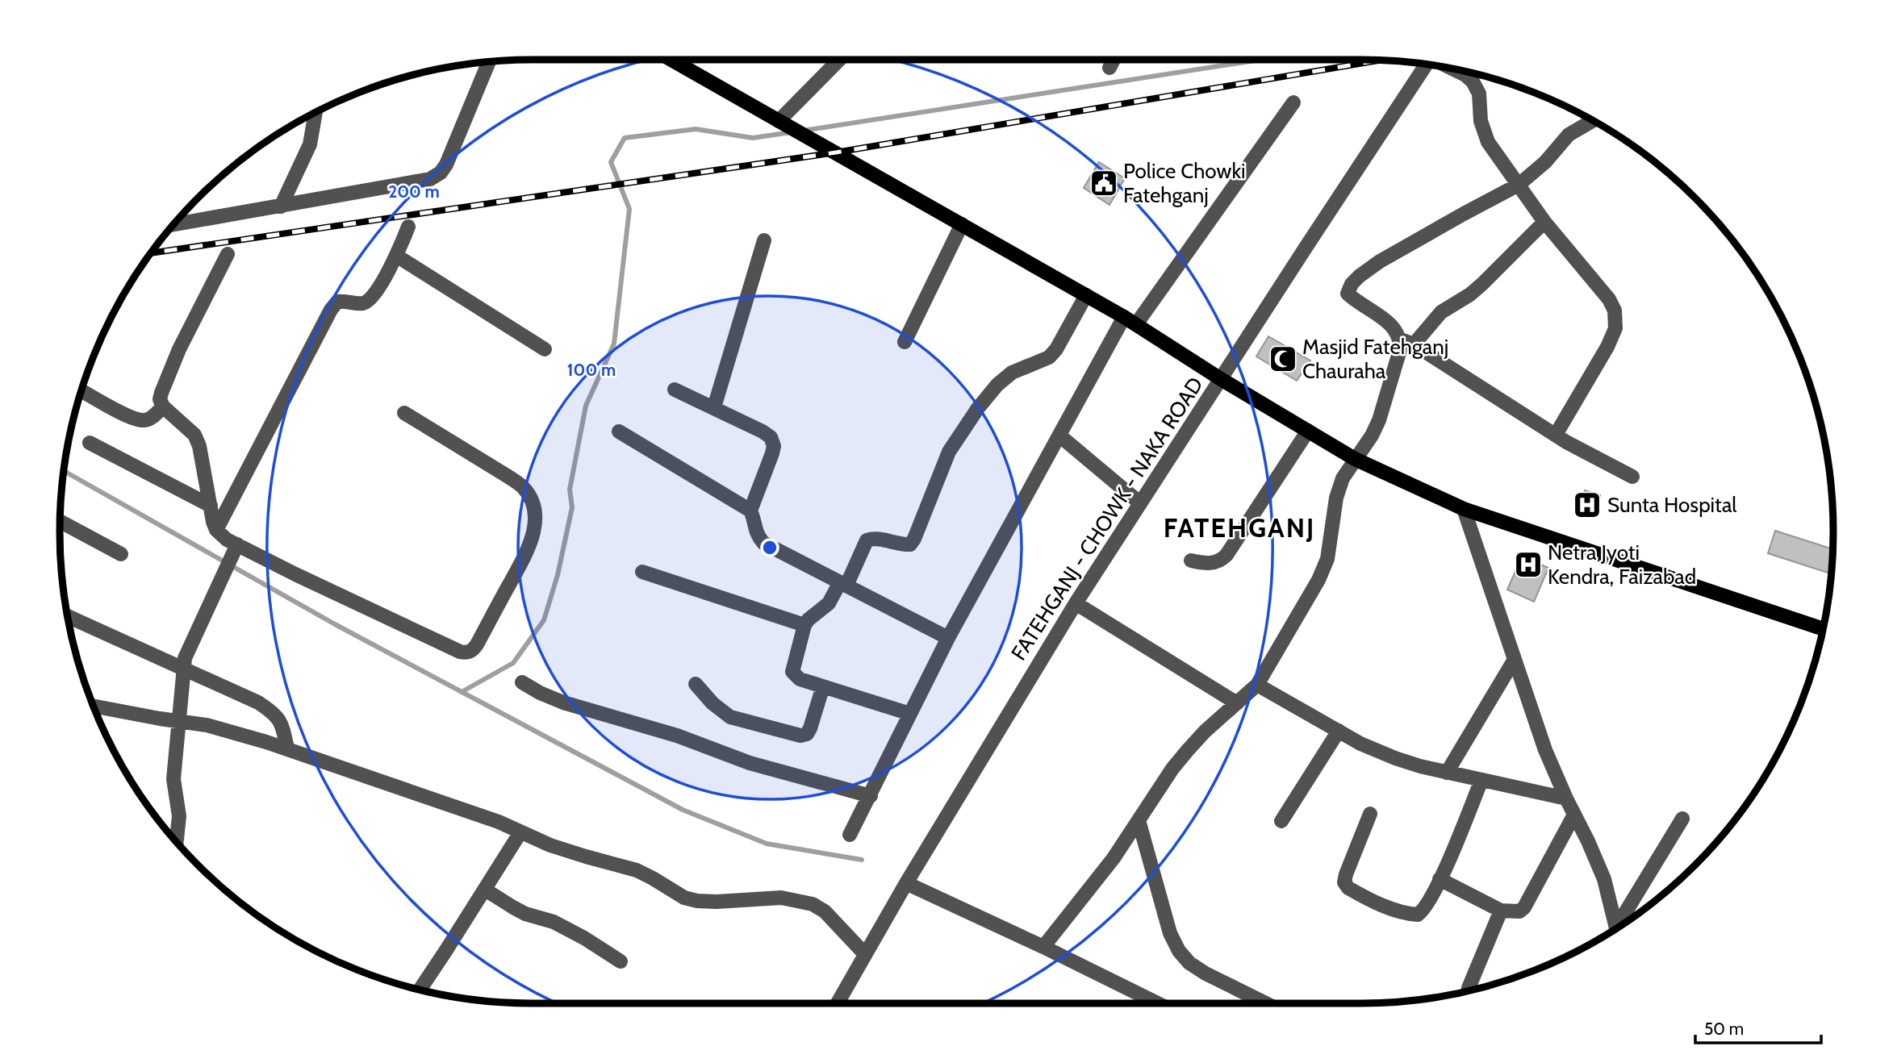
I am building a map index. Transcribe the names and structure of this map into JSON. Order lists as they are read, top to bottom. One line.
{"streets":{"street":["FATEHGANJ - CHOWK - NAKA ROAD"]},"districts":["FATEHGANJ"],"places":{"public building":["Police Chowki Fatehganj"],"mosque":["Masjid Fatehganj Chauraha"],"hospital":["Sunta Hospital","Netra Jyoti Kendra, Faizabad"]},"scale_bar":"50 m","rings":["200 m","100 m"]}
